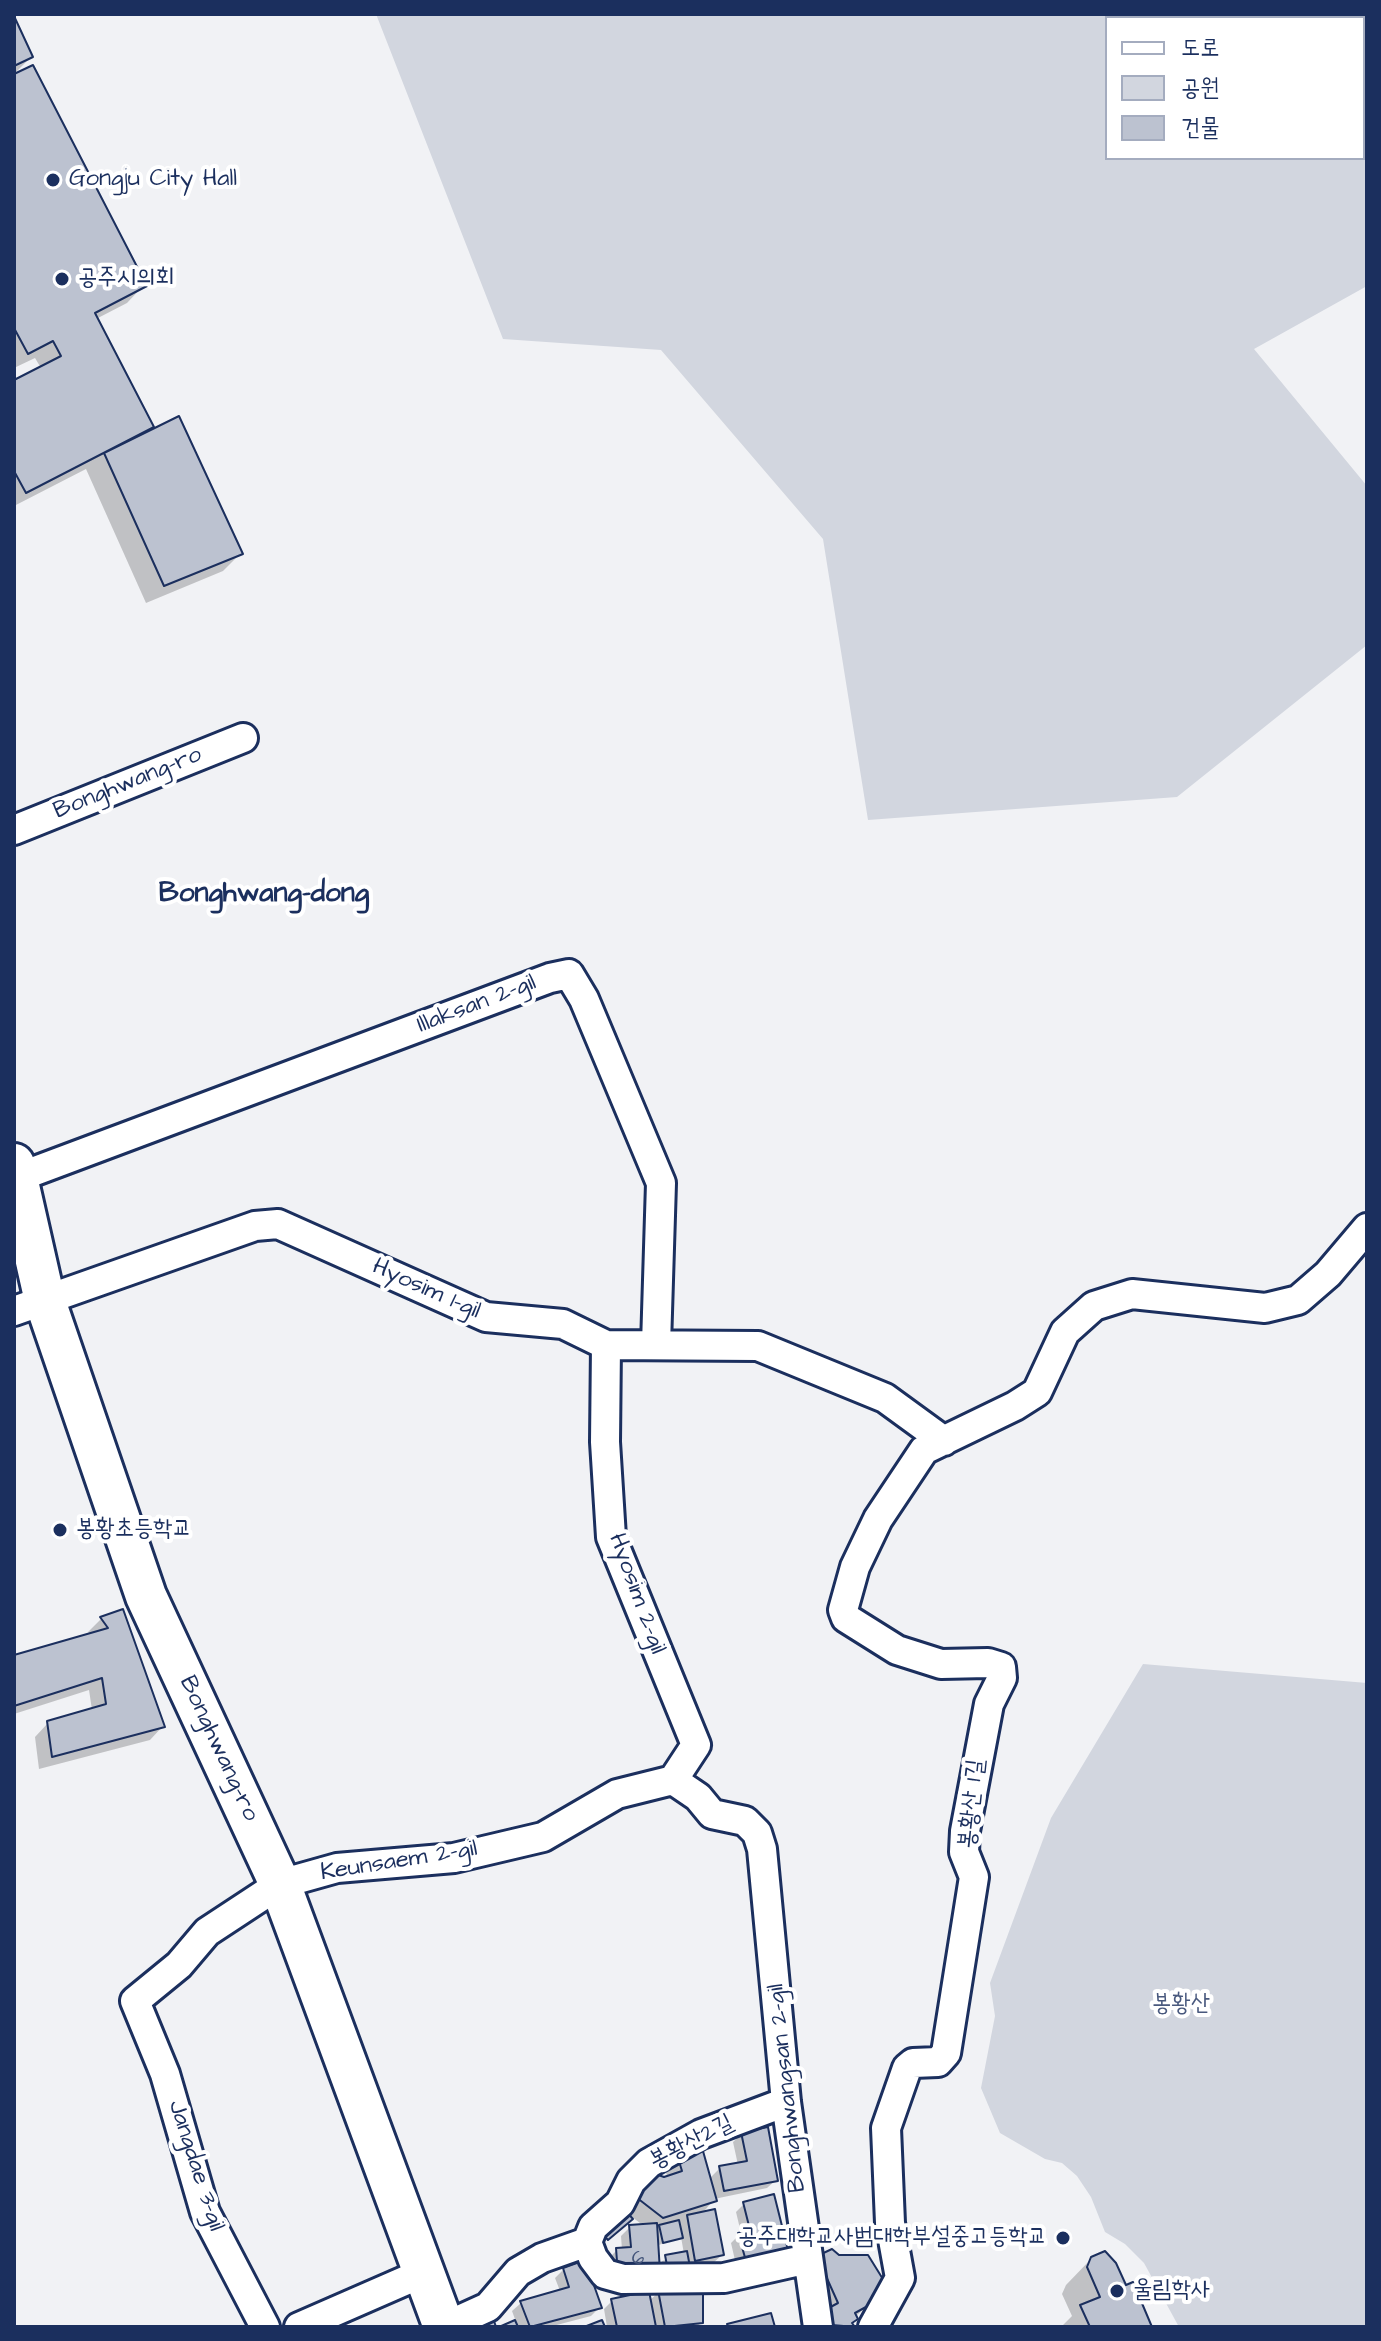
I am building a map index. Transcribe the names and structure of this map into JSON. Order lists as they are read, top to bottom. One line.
{"streets":{"main road":["Bonghwang-ro"],"street":["Illaksan 2-gil","Hyosim 1-gil","Hyosim 2-gil","봉황산 1길","Keunsaem 2-gil","Bonghwangsan 2-gil","봉황산2길","Jangdae 3-gil"]},"crossings":[["Bonghwang-ro","Illaksan 2-gil"],["Bonghwang-ro","Hyosim 1-gil"],["Bonghwang-ro","Keunsaem 2-gil"],["Illaksan 2-gil","Hyosim 1-gil"],["Hyosim 1-gil","Hyosim 2-gil"],["Hyosim 1-gil","봉황산 1길"],["Hyosim 2-gil","Keunsaem 2-gil"],["Hyosim 2-gil","Bonghwangsan 2-gil"],["Keunsaem 2-gil","Bonghwangsan 2-gil"],["Keunsaem 2-gil","Jangdae 3-gil"],["Bonghwangsan 2-gil","봉황산2길"]],"districts":["Bonghwang-dong"],"parks":["봉황산"],"places":["Gongju City Hall","공주시의회","봉황초등학교","공주대학교사범대학부설중고등학교","울림학사"],"house_numbers":["6"],"legend":["도로","공원","건물"]}
